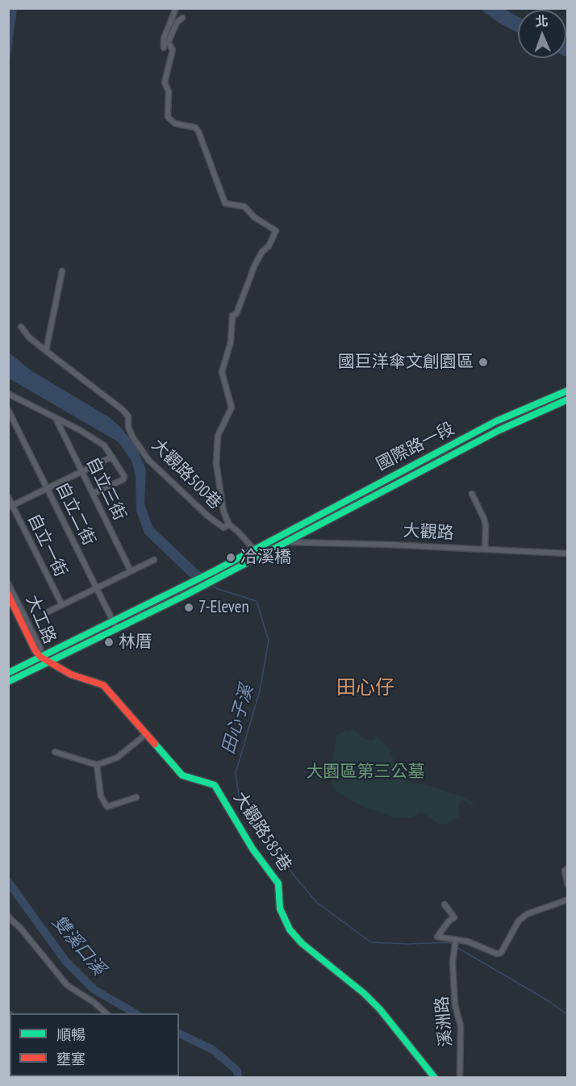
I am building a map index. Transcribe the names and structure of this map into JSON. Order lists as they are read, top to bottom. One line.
{"streets":{"main road":["國際路一段","大觀路","大工路","大觀路585巷"],"street":["大觀路500巷","自立三街","自立二街","自立一街","溪洲路"]},"crossings":[["國際路一段","大觀路"],["大觀路500巷","大觀路"],["自立二街","大觀路"],["大工路","大觀路585巷"]],"districts":["田心仔"],"water":["田心子溪","雙溪口溪"],"parks":["大園區第三公墓"],"places":["國巨洋傘文創園區","冾溪橋","7-Eleven","林厝"],"legend":["順暢","壅塞"],"north":"top"}
